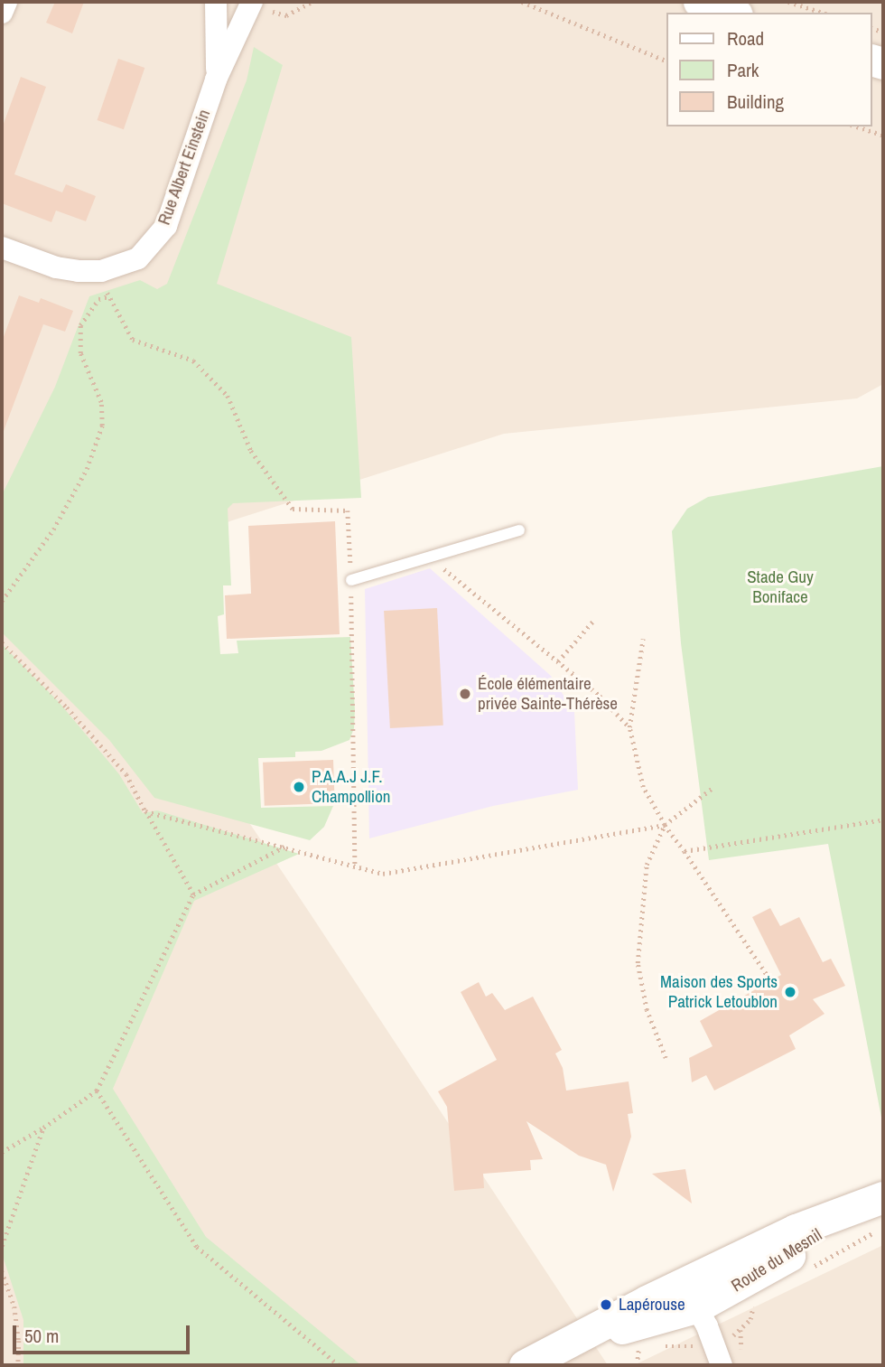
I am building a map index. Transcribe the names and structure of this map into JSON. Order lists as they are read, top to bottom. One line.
{"streets":{"street":["Rue Albert Einstein","Route du Mesnil"]},"parks":["Stade Guy Boniface"],"places":["École élémentaire privée Sainte-Thérèse","P.A.A.J J.F. Champollion","Maison des Sports Patrick Letoublon","Lapérouse"],"legend":["Road","Park","Building"],"scale_bar":"50 m"}
